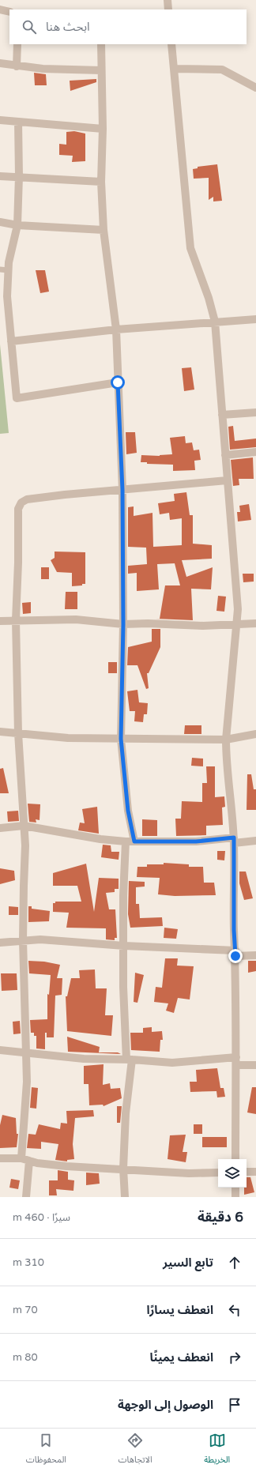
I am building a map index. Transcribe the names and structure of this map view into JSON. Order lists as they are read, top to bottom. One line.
{"page":{"search":"ابحث هنا","heading":["6 دقيقة","سيرًا · 460 m"],"list":[["تابع السير","310 m"],["انعطف يسارًا","70 m"],["انعطف يمينًا","80 m"],"الوصول إلى الوجهة"],"nav":["الخريطة","الاتجاهات","المحفوظات"]}}
